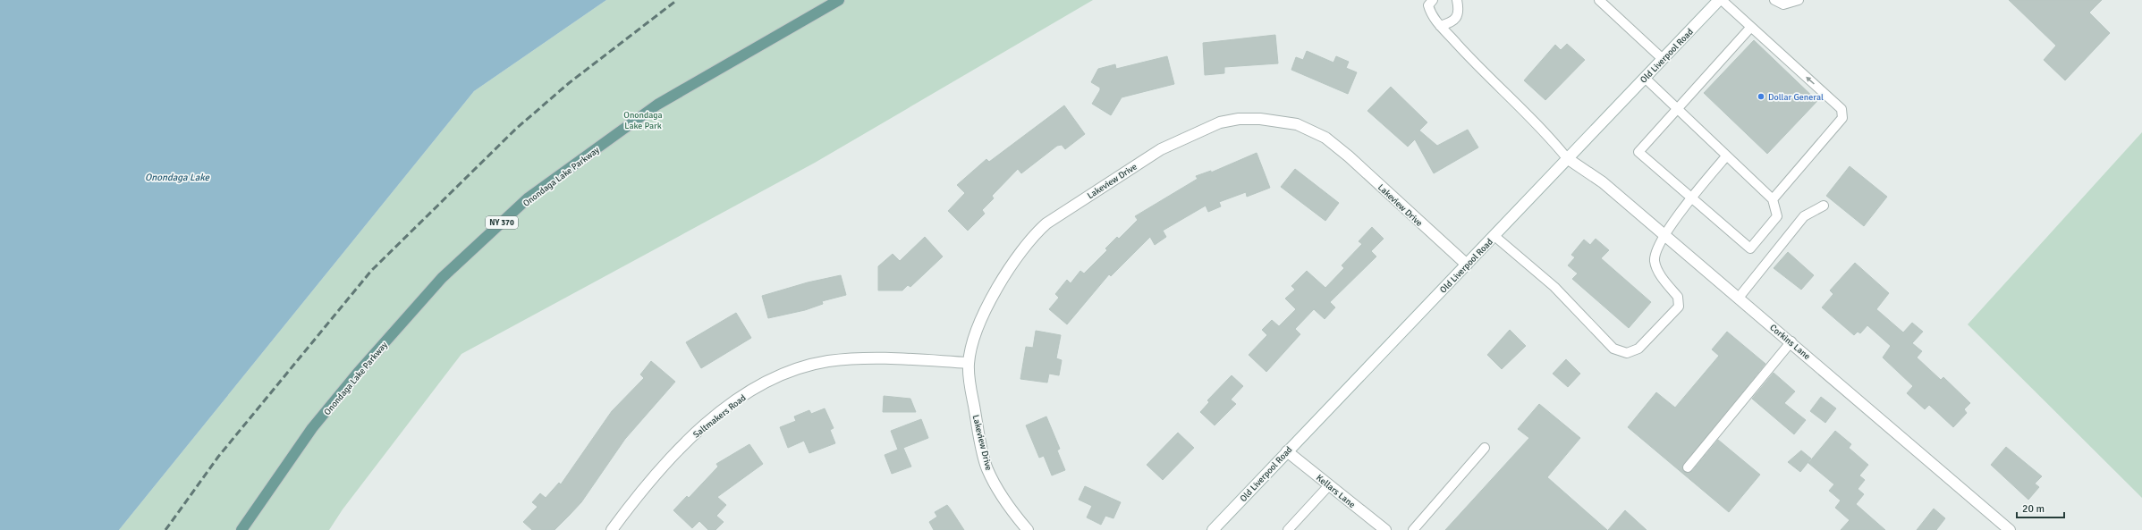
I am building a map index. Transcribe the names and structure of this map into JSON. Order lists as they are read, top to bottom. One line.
{"streets":{"main road":["Onondaga Lake Parkway","NY 370"],"street":["Old Liverpool Road","Lakeview Drive","Corkins Lane","Saltmakers Road","Kellars Lane"]},"crossings":[["Old Liverpool Road","Lakeview Drive"],["Old Liverpool Road","Corkins Lane"],["Old Liverpool Road","Kellars Lane"],["Lakeview Drive","Saltmakers Road"]],"water":["Onondaga Lake"],"parks":["Onondaga Lake Park"],"places":["Dollar General"],"scale_bar":"20 m"}
